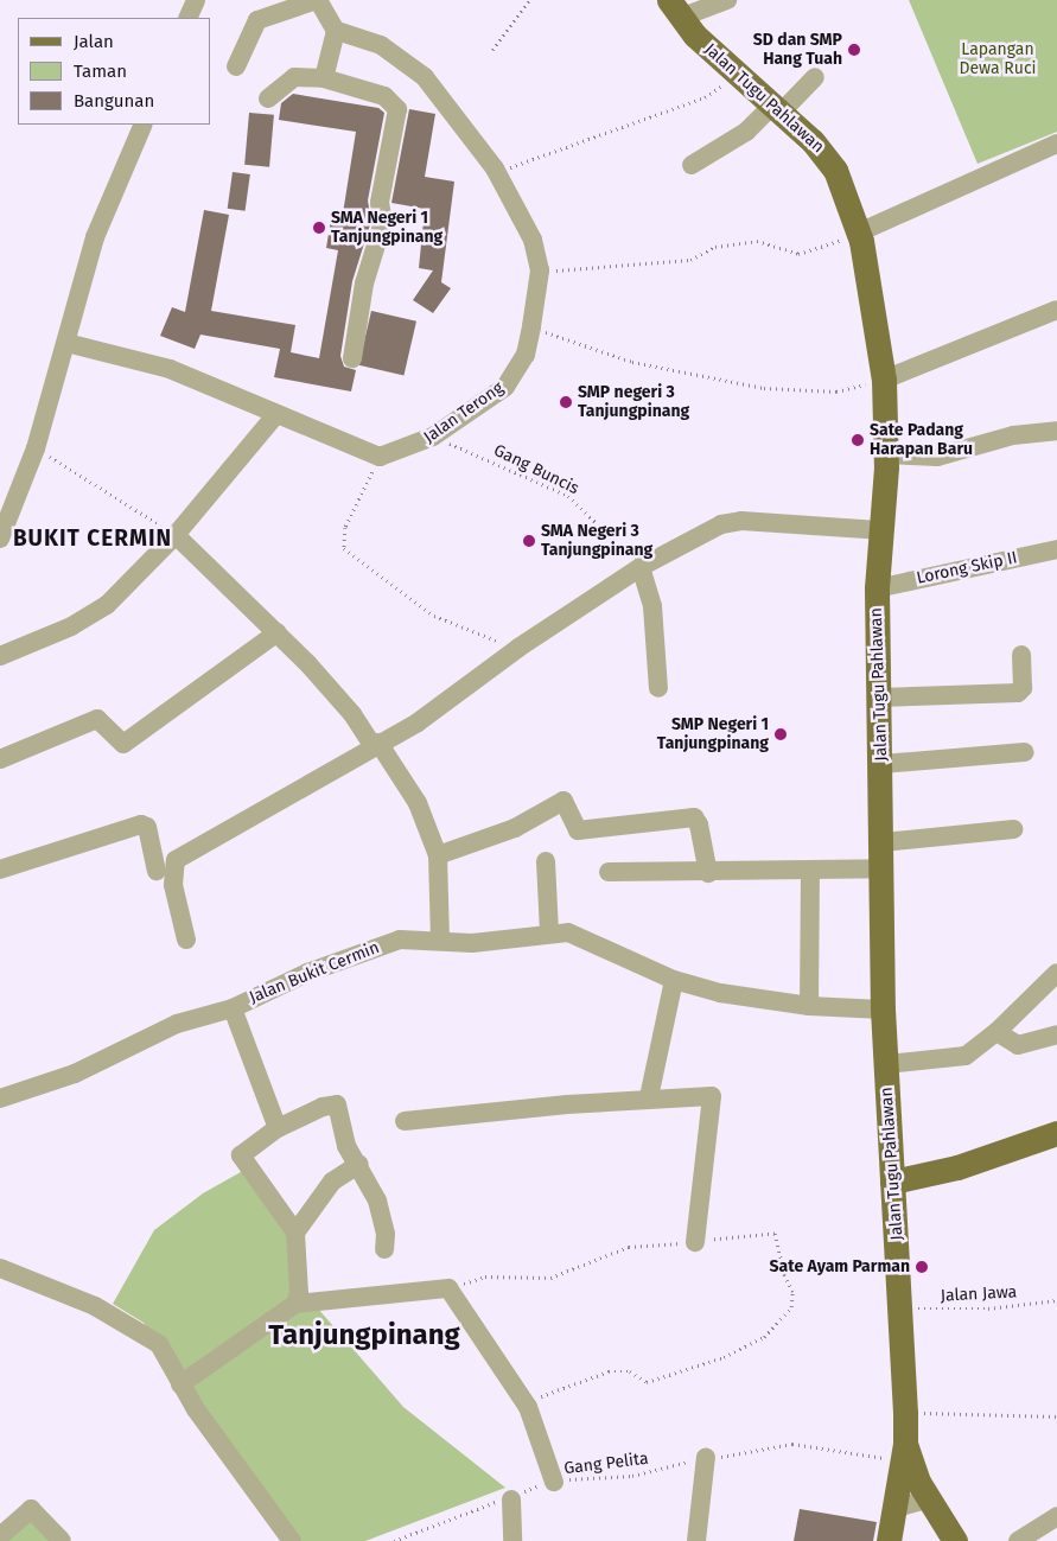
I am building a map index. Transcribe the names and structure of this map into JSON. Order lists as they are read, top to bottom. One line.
{"streets":{"main road":["Jalan Tugu Pahlawan"],"street":["Jalan Terong","Lorong Skip II","Jalan Bukit Cermin"],"path":["Gang Buncis","Jalan Jawa","Gang Pelita"]},"crossings":[["Jalan Tugu Pahlawan","Lorong Skip II"],["Jalan Tugu Pahlawan","Jalan Bukit Cermin"],["Jalan Tugu Pahlawan","Jalan Jawa"],["Jalan Tugu Pahlawan","Gang Pelita"],["Jalan Terong","Gang Buncis"]],"districts":["BUKIT CERMIN","Tanjungpinang"],"parks":["Lapangan Dewa Ruci"],"places":["SD dan SMP Hang Tuah","SMA Negeri 1 Tanjungpinang","SMP negeri 3 Tanjungpinang","Sate Padang Harapan Baru","SMA Negeri 3 Tanjungpinang","SMP Negeri 1 Tanjungpinang","Sate Ayam Parman"],"legend":["Jalan","Taman","Bangunan"]}
